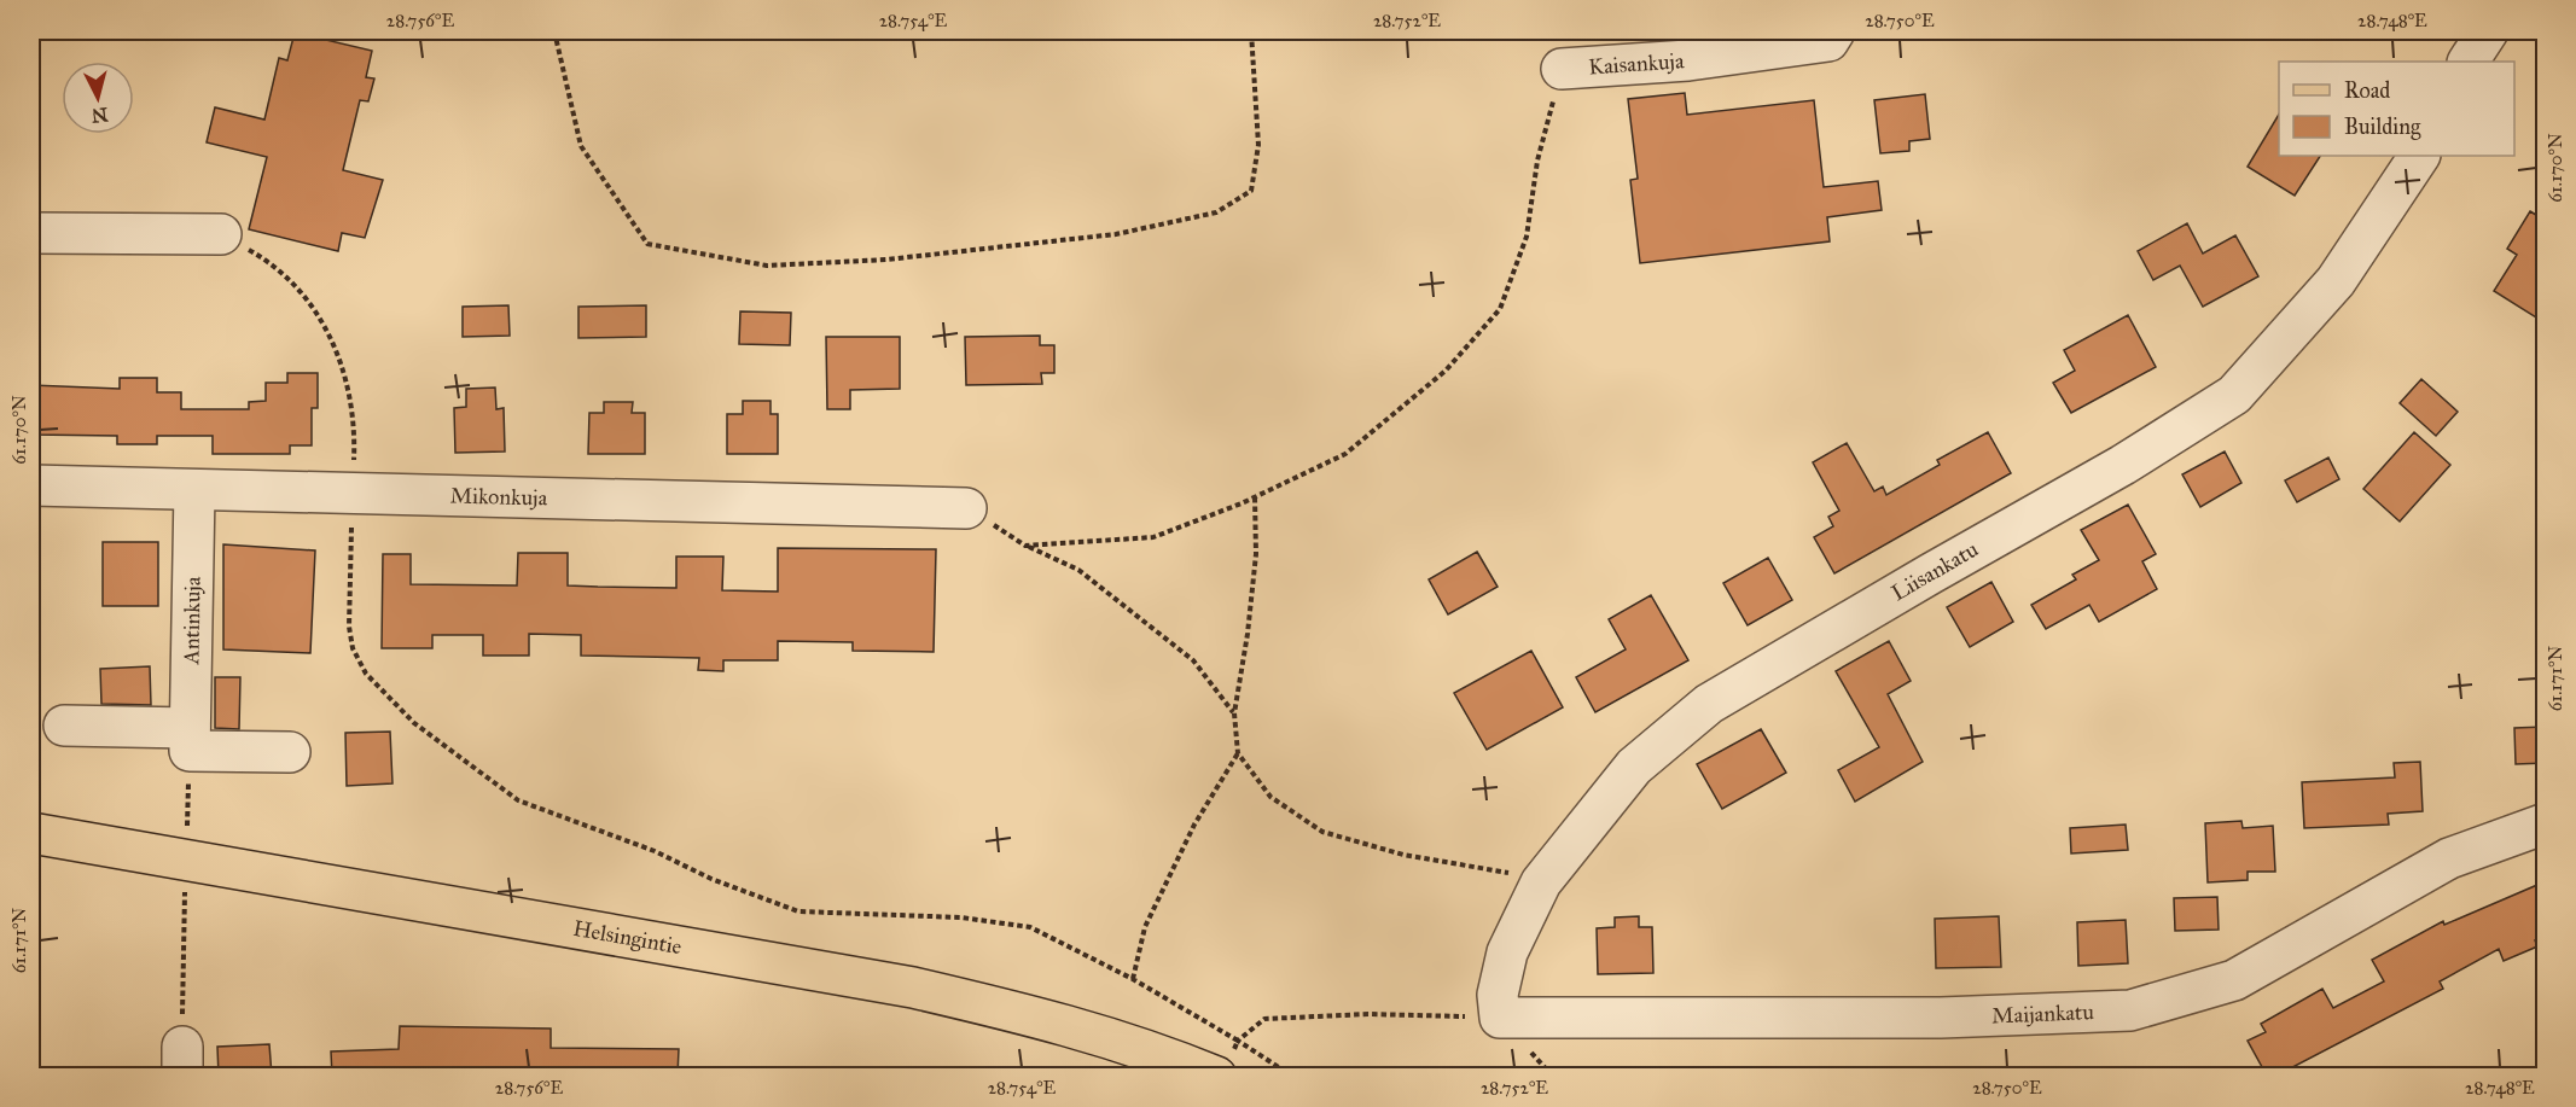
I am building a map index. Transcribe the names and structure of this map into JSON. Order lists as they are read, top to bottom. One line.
{"streets":{"main road":["Helsingintie"],"street":["Kaisankuja","Mikonkuja","Liisankatu","Antinkuja","Maijankatu"]},"crossings":[["Mikonkuja","Antinkuja"],["Liisankatu","Maijankatu"]],"legend":["Road","Building"],"north":"bottom","coordinates":["28.756°E","28.754°E","28.752°E","28.750°E","28.748°E","61.170°N","61.171°N"]}
